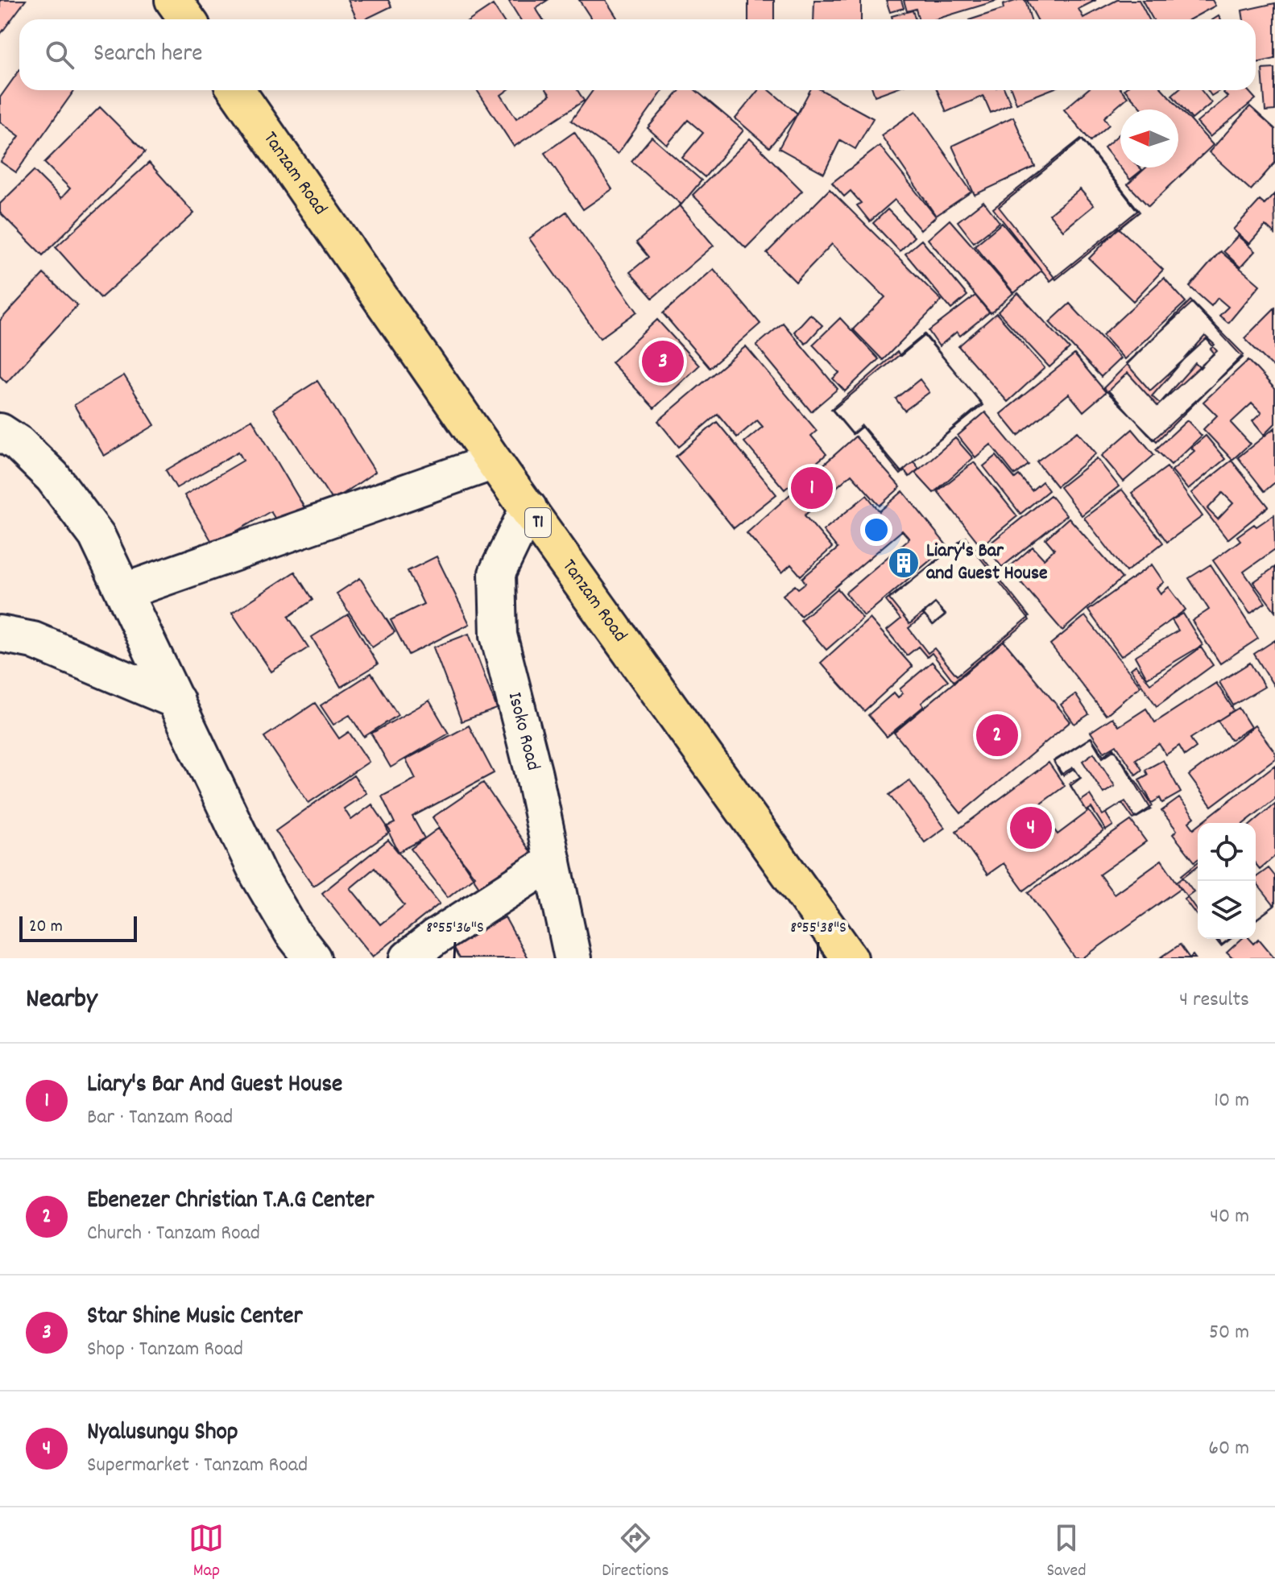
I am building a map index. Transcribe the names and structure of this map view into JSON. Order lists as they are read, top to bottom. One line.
{"streets":{"highway":["Tanzam Road","T1"],"street":["Isoko Road"]},"crossings":[["Tanzam Road","Isoko Road"]],"places":{"building":["Liary's Bar and Guest House"]},"scale_bar":"20 m","north":"left","page":{"search":"Search here","pins":["3","1","2","4"],"scale":"20 m","heading":["Nearby","4 results"],"list":[{"mark":"1","name":"Liary's Bar And Guest House","note":"Bar · Tanzam Road","value":"10 m"},{"mark":"2","name":"Ebenezer Christian T.A.G Center","note":"Church · Tanzam Road","value":"40 m"},{"mark":"3","name":"Star Shine Music Center","note":"Shop · Tanzam Road","value":"50 m"},{"mark":"4","name":"Nyalusungu Shop","note":"Supermarket · Tanzam Road","value":"60 m"}],"nav":["Map","Directions","Saved"]},"coordinates":["8°55'36\"S","8°55'38\"S"]}
